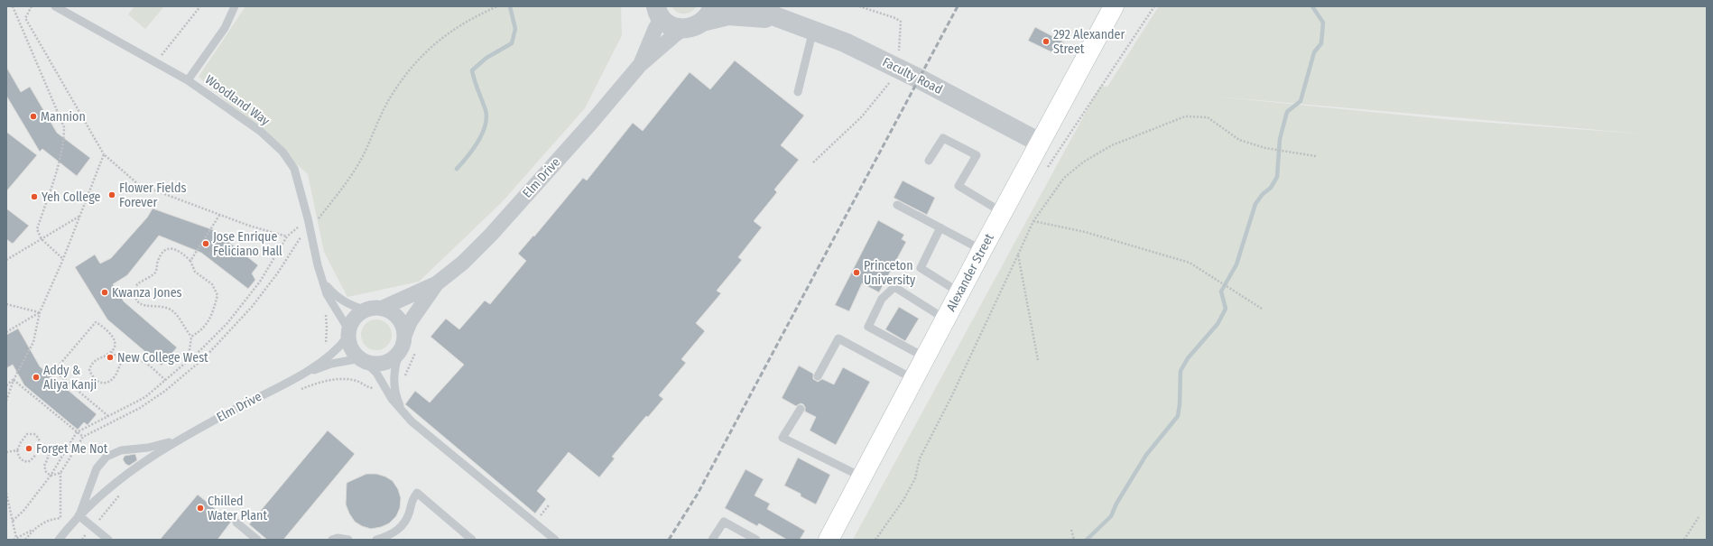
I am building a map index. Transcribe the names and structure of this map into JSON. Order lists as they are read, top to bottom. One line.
{"streets":{"main road":["Alexander Street"],"street":["Faculty Road","Elm Drive"],"lane":["Woodland Way"]},"crossings":[["Faculty Road","Elm Drive"],["Faculty Road","Alexander Street"],["Woodland Way","Elm Drive"]],"places":["292 Alexander Street","Mannion","Flower Fields Forever","Yeh College","Jose Enrique Feliciano Hall","Princeton University","Kwanza Jones","New College West","Addy & Aliya Kanji","Forget Me Not","Chilled Water Plant"]}
